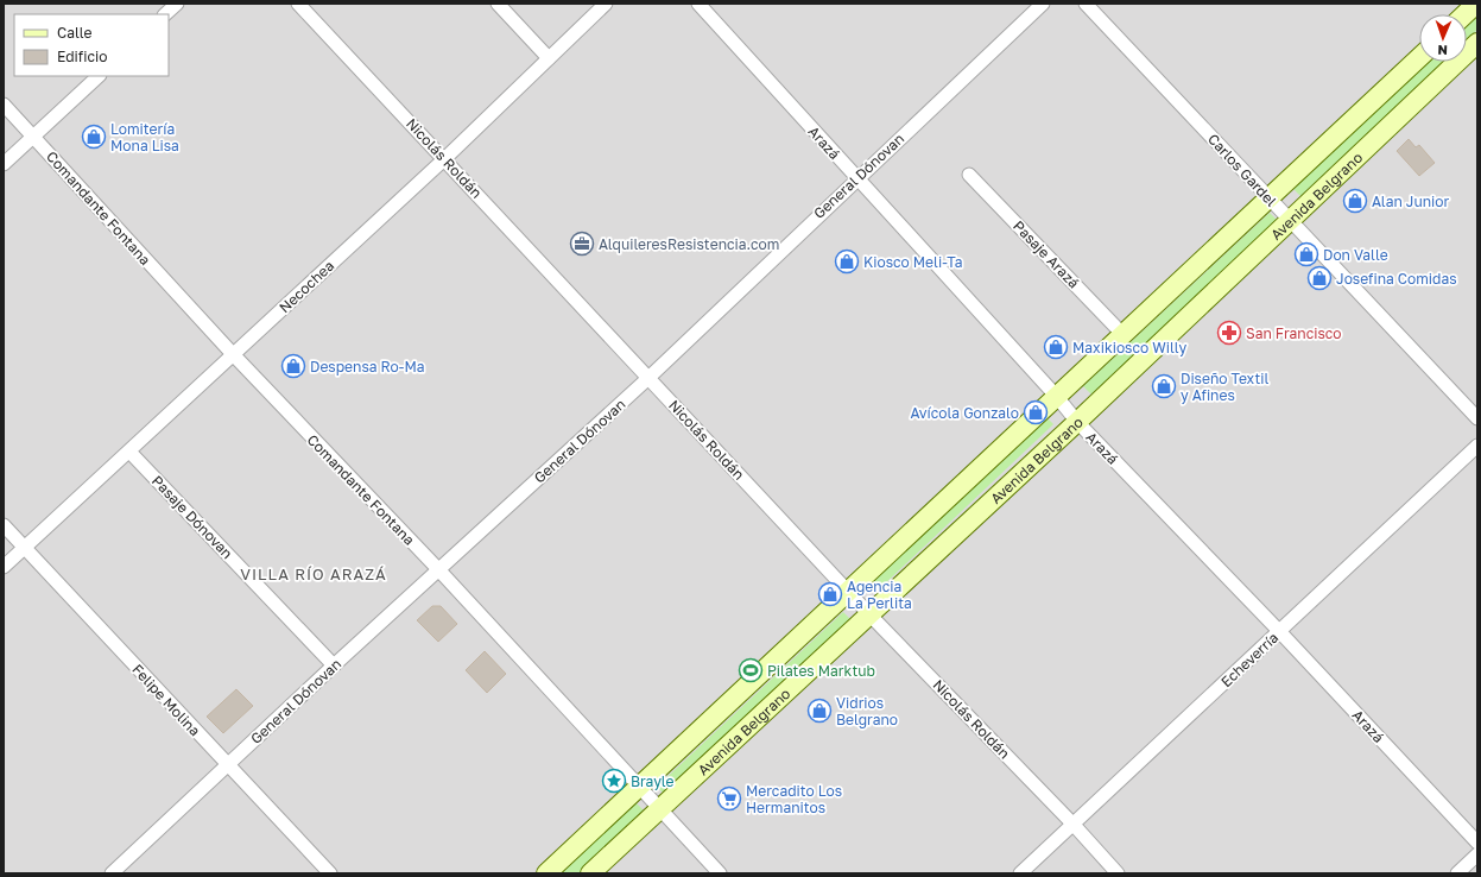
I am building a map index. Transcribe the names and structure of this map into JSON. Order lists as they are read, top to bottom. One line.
{"streets":{"main road":["Avenida Belgrano"],"street":["Arazá","Nicolás Roldán","Carlos Gardel","General Dónovan","Comandante Fontana","Pasaje Arazá","Necochea","Pasaje Dónovan","Echeverría","Felipe Molina"]},"crossings":[["Arazá","General Dónovan"],["Arazá","Avenida Belgrano"],["Arazá","Echeverría"],["Nicolás Roldán","General Dónovan"],["Nicolás Roldán","Avenida Belgrano"],["Nicolás Roldán","Necochea"],["Nicolás Roldán","Echeverría"],["Carlos Gardel","Avenida Belgrano"],["General Dónovan","Comandante Fontana"],["General Dónovan","Pasaje Dónovan"],["General Dónovan","Felipe Molina"],["Avenida Belgrano","Comandante Fontana"],["Comandante Fontana","Necochea"],["Necochea","Pasaje Dónovan"],["Necochea","Felipe Molina"]],"districts":["VILLA RÍO ARAZÁ"],"places":{"shop":["Lomitería Mona Lisa","Alan Junior","Don Valle","Kiosco Meli-Ta","Josefina Comidas","Maxikiosco Willy","Despensa Ro-Ma","Diseño Textil y Afines","Avícola Gonzalo","Agencia La Perlita","Vidrios Belgrano"],"office":["AlquileresResistencia.com"],"pharmacy":["San Francisco"],"sports":["Pilates Marktub"],"place":["Brayle"],"supermarket":["Mercadito Los Hermanitos"]},"legend":["Calle","Edificio"],"north":"bottom"}
